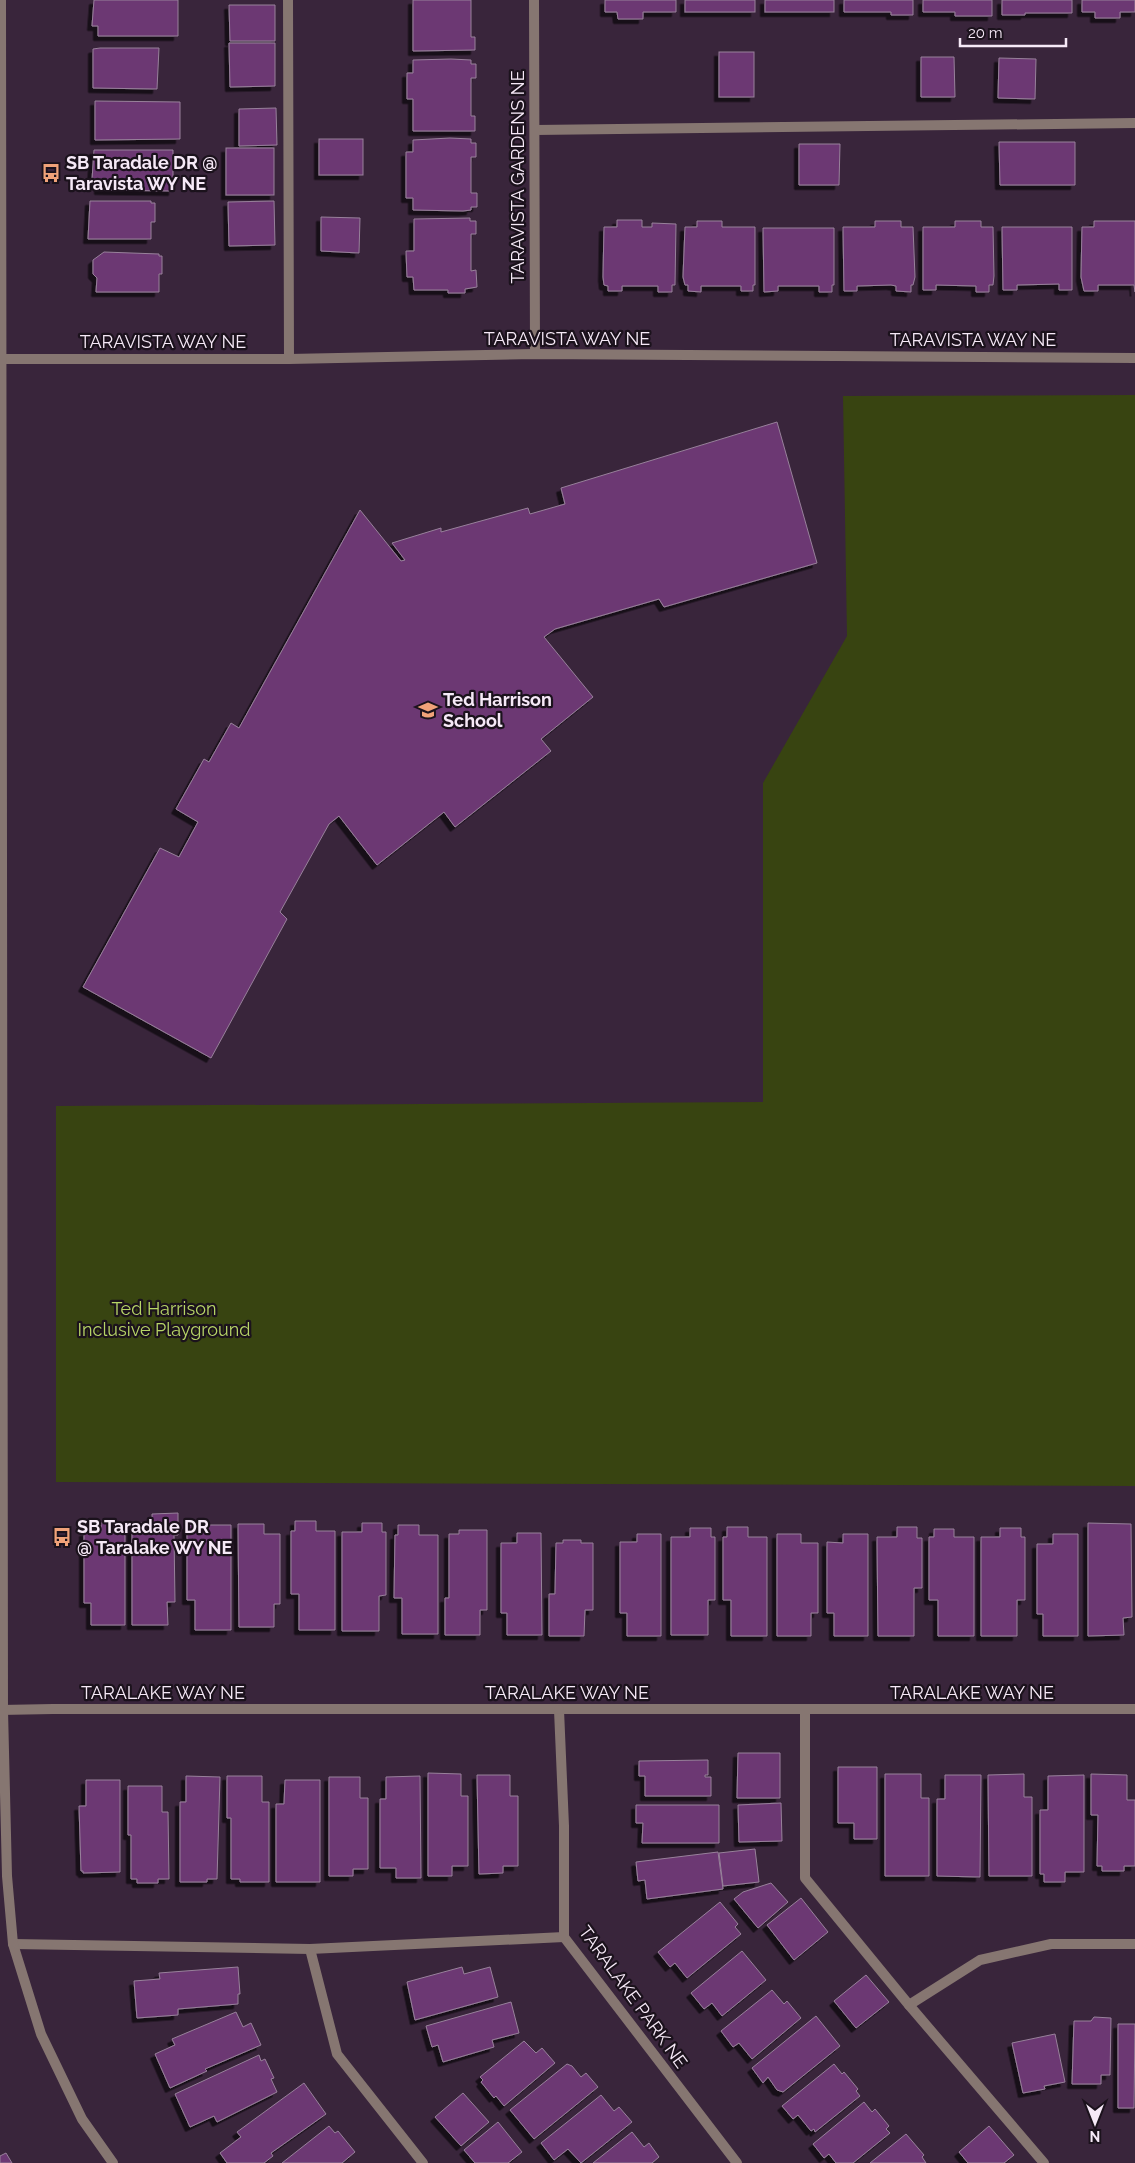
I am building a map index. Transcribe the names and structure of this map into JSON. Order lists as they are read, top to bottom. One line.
{"streets":{"street":["TARAVISTA GARDENS NE","TARAVISTA WAY NE","TARALAKE WAY NE","TARALAKE PARK NE"]},"crossings":[["TARAVISTA GARDENS NE","TARAVISTA WAY NE"],["TARALAKE WAY NE","TARALAKE PARK NE"]],"parks":["Ted Harrison Inclusive Playground"],"places":{"bus stop":["SB Taradale DR @ Taravista WY NE","SB Taradale DR @ Taralake WY NE"],"school or university":["Ted Harrison School"]},"scale_bar":"20 m","north":"bottom"}
